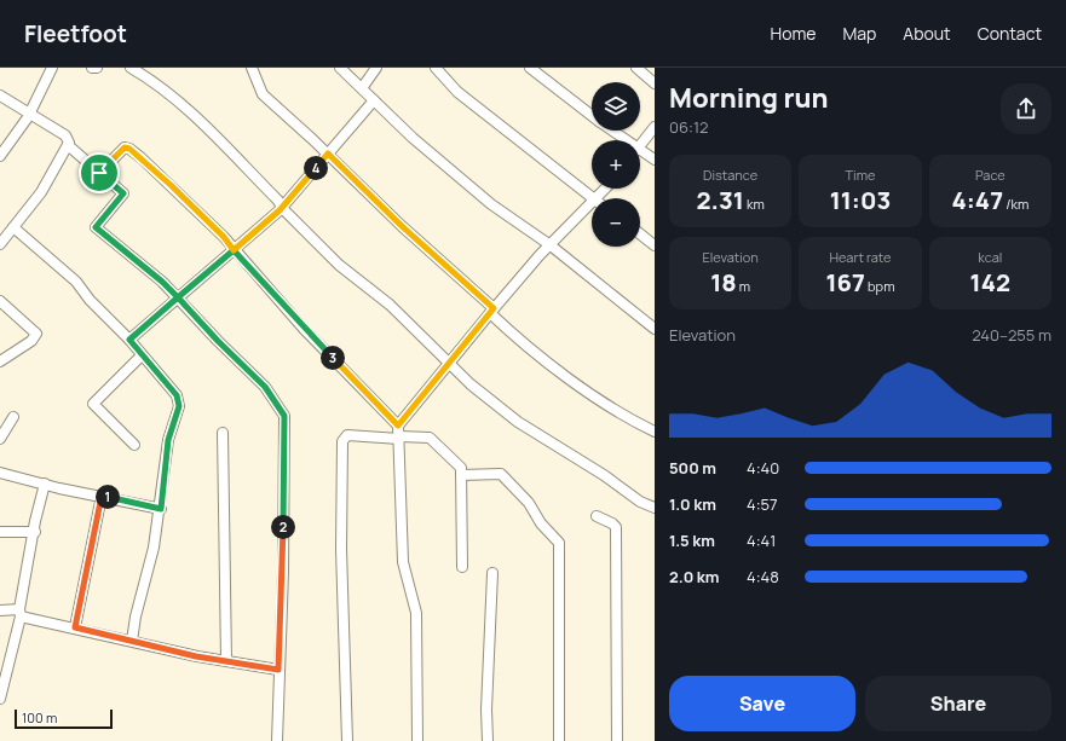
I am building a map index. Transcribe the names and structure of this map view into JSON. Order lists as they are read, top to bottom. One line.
{"scale_bar":"100 m","page":{"header":"Fleetfoot","nav":["Home","Map","About","Contact"],"heading":["Morning run","06:12"],"map_buttons":["+","−"],"stats":[["Distance","2.31 km"],["Time","11:03"],["Pace","4:47 /km"],["Elevation","18 m"],["Heart rate","167 bpm"],["kcal","142"]],"pins":["4","3","1","2"],"chart":["Elevation","240–255 m"],"list":[{"name":"500 m","note":"4:40"},{"name":"1.0 km","note":"4:57"},{"name":"1.5 km","note":"4:41"},{"name":"2.0 km","note":"4:48"}],"buttons":["Save","Share"],"scale":"100 m"}}
